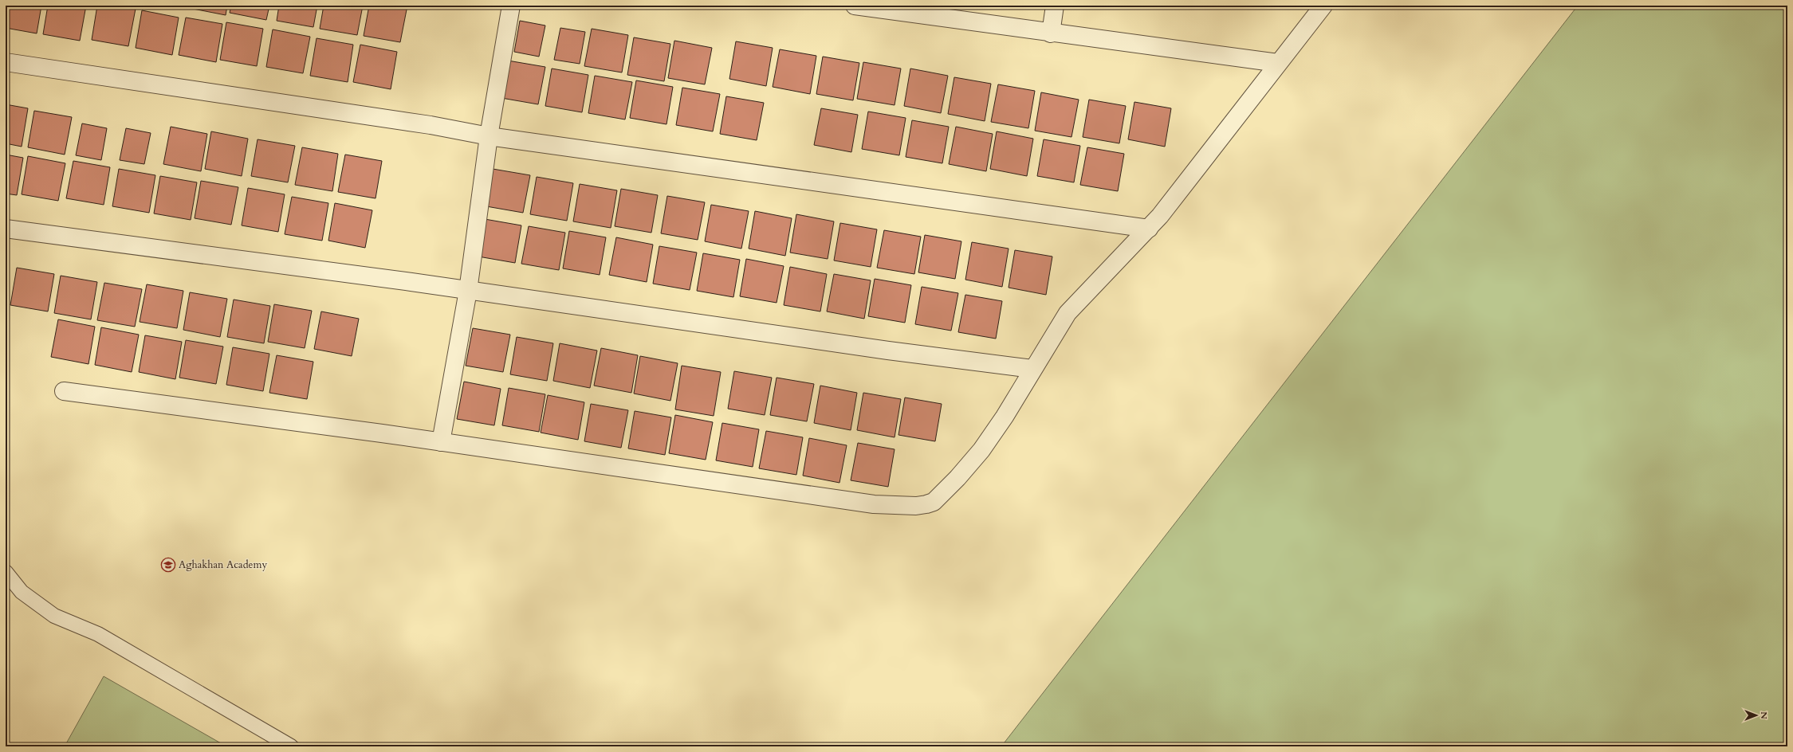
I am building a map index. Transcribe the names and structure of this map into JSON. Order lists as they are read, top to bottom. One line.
{"places":{"school or university":["Aghakhan Academy"]},"north":"right"}
